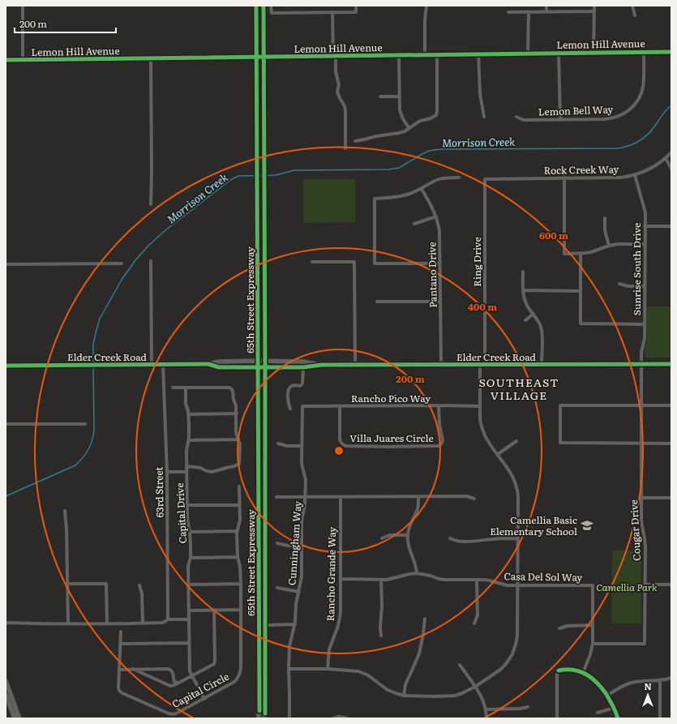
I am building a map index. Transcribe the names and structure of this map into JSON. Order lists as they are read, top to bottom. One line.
{"streets":{"main road":["65th Street Expressway","Elder Creek Road"],"street":["Lemon Hill Avenue","Lemon Bell Way","Rock Creek Way","Ring Drive","Sunrise South Drive","Pantano Drive","Rancho Pico Way","Villa Juares Circle","63rd Street","Capital Drive","Cougar Drive","Cunningham Way","Rancho Grande Way","Casa Del Sol Way","Capital Circle"]},"crossings":[["Lemon Hill Avenue","Lemon Bell Way"],["Lemon Hill Avenue","65th Street Expressway"],["Rock Creek Way","Ring Drive"],["Rock Creek Way","Sunrise South Drive"],["Ring Drive","Elder Creek Road"],["Ring Drive","Rancho Pico Way"],["Ring Drive","Cunningham Way"],["Ring Drive","Rancho Grande Way"],["Ring Drive","Casa Del Sol Way"],["Sunrise South Drive","Elder Creek Road"],["Sunrise South Drive","Cougar Drive"],["Pantano Drive","Elder Creek Road"],["65th Street Expressway","Elder Creek Road"],["Elder Creek Road","63rd Street"],["Elder Creek Road","Cougar Drive"],["Rancho Pico Way","Villa Juares Circle"],["Rancho Pico Way","Cunningham Way"],["Capital Drive","Capital Circle"],["Rancho Grande Way","Casa Del Sol Way"]],"districts":["SOUTHEAST VILLAGE"],"water":["Morrison Creek"],"parks":["Camellia Park"],"places":{"school or university":["Camellia Basic Elementary School"]},"scale_bar":"200 m","north":"top","rings":["600 m","400 m","200 m"]}
